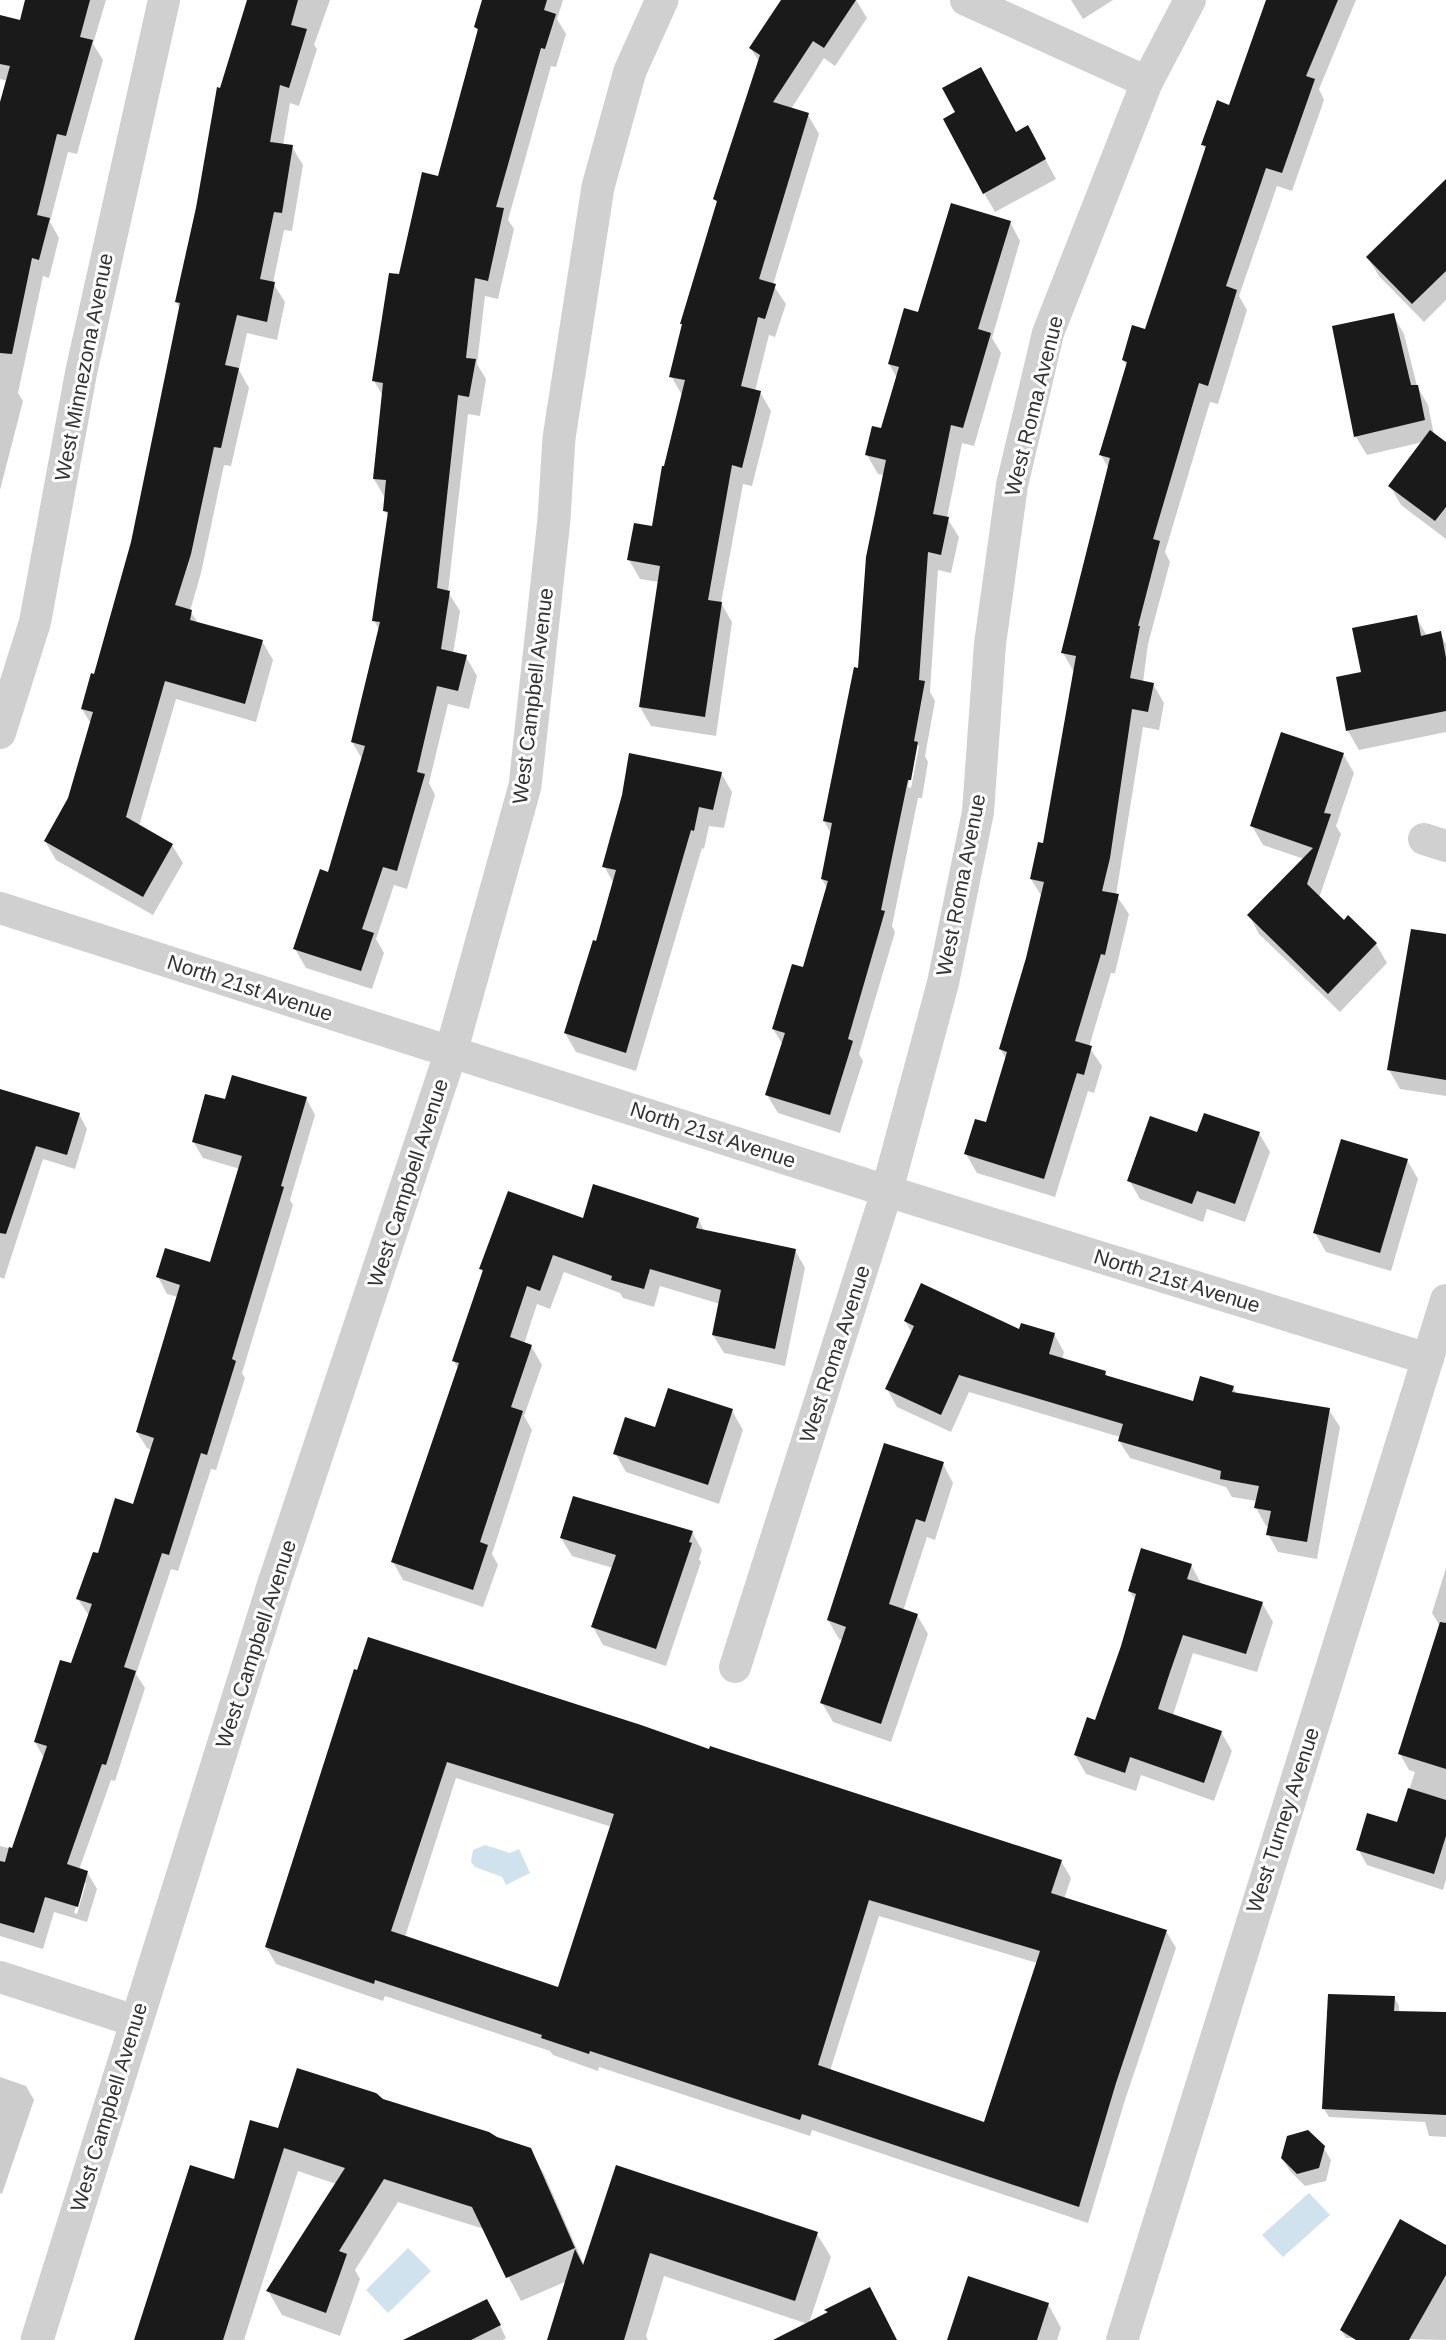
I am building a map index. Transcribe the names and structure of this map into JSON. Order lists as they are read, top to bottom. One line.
{"streets":{"street":["West Minnezona Avenue","West Roma Avenue","West Campbell Avenue","North 21st Avenue","West Turney Avenue"]},"crossings":[["West Roma Avenue","North 21st Avenue"],["West Campbell Avenue","North 21st Avenue"],["North 21st Avenue","West Turney Avenue"]]}
